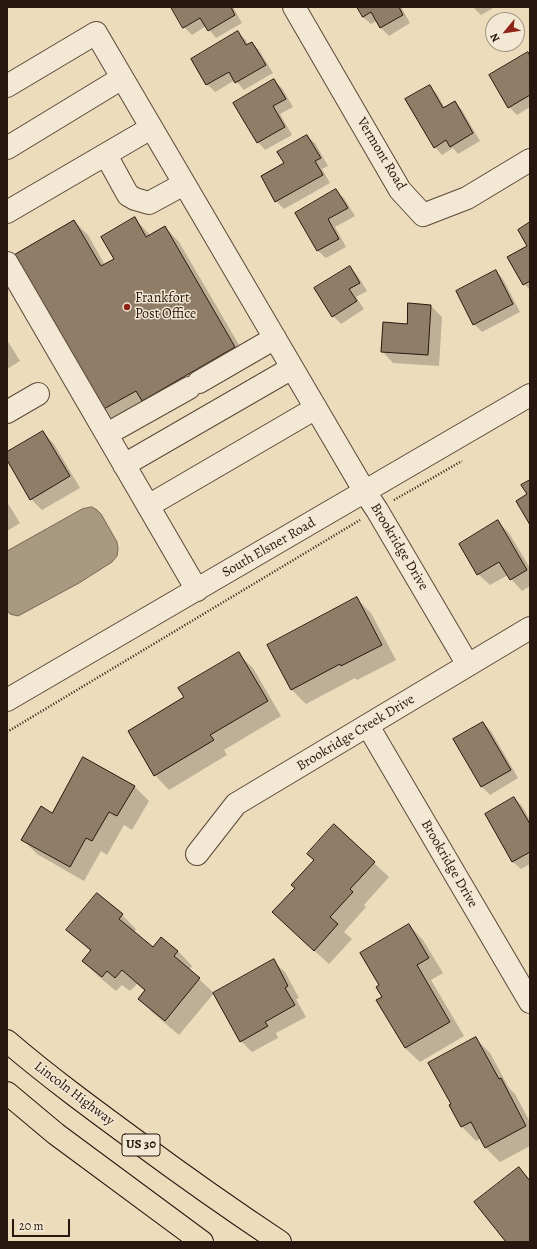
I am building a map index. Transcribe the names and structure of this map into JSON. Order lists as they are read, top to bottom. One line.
{"streets":{"main road":["Lincoln Highway","US 30"],"street":["Vermont Road","Brookridge Drive","South Elsner Road","Brookridge Creek Drive"]},"crossings":[["Brookridge Drive","South Elsner Road"],["Brookridge Drive","Brookridge Creek Drive"]],"places":["Frankfort Post Office"],"scale_bar":"20 m","north":"bottom left"}
